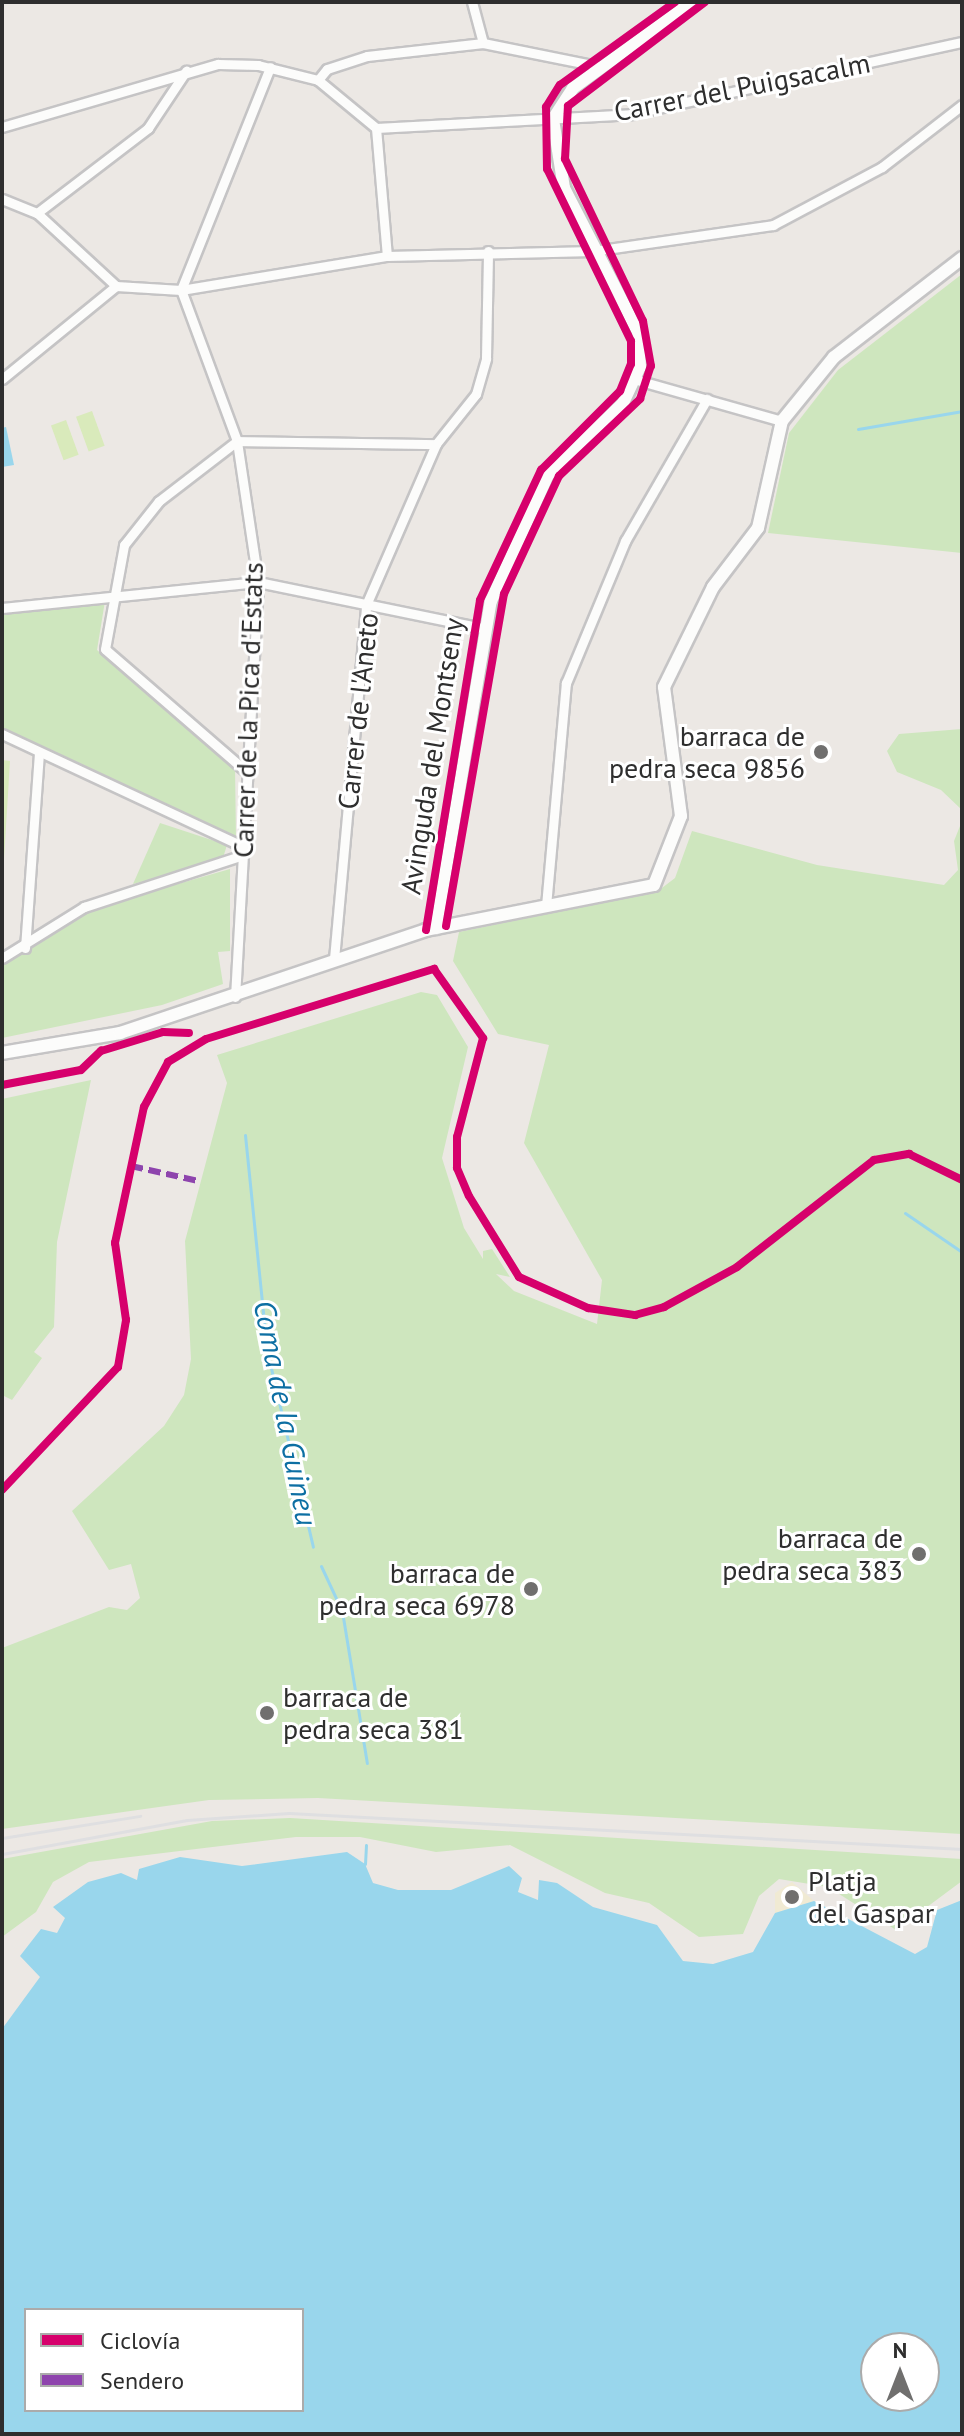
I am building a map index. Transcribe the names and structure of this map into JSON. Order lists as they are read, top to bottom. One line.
{"streets":{"street":["Carrer del Puigsacalm","Carrer de la Pica d'Estats","Carrer de l'Aneto","Avinguda del Montseny"]},"water":["Coma de la Guineu"],"places":["barraca de pedra seca 9856","barraca de pedra seca 383","barraca de pedra seca 6978","barraca de pedra seca 381","Platja del Gaspar"],"legend":["Ciclovía","Sendero"],"north":"top"}
